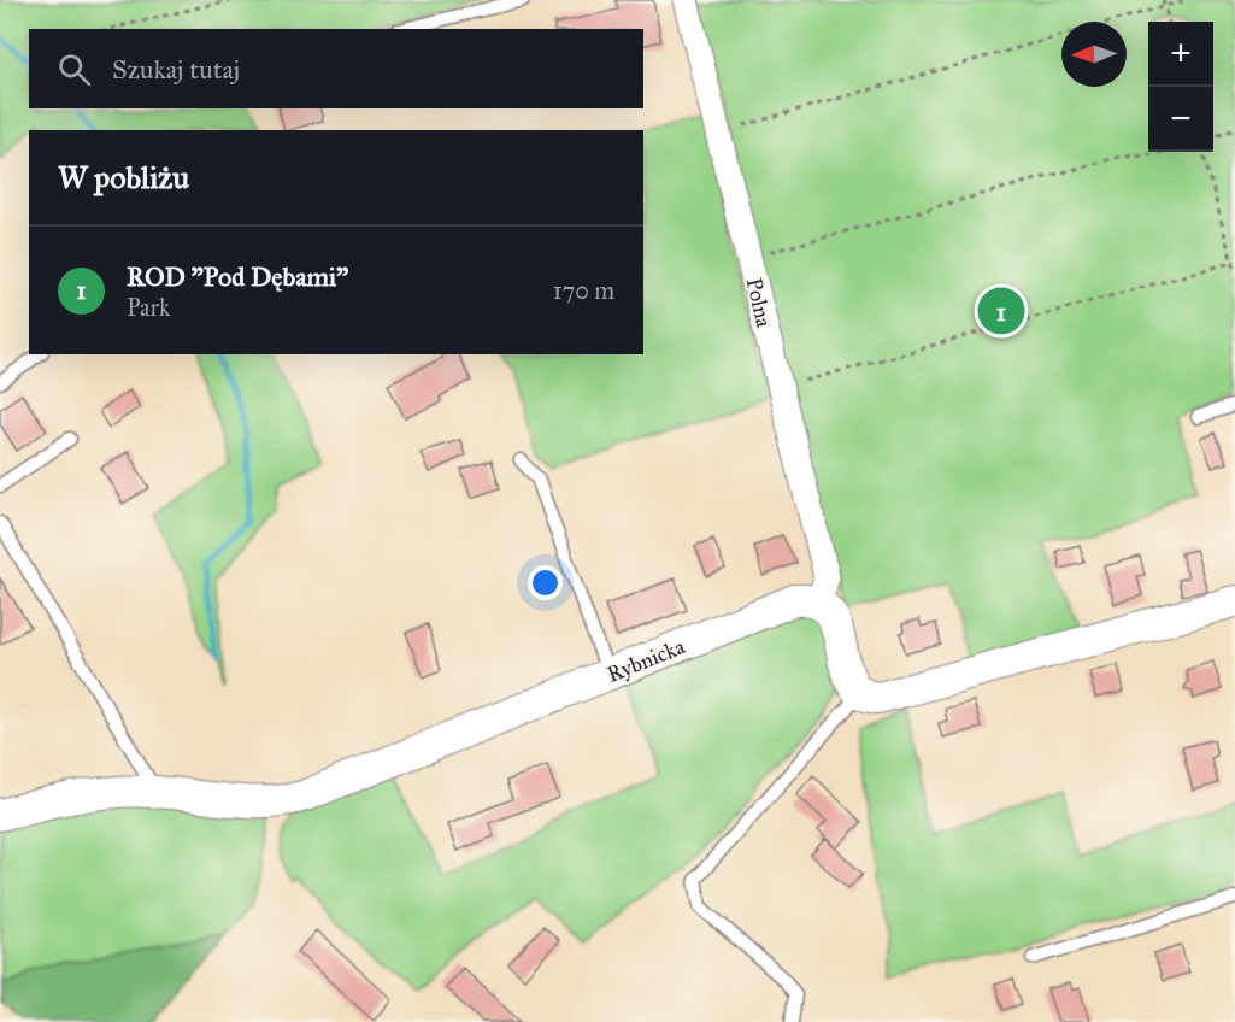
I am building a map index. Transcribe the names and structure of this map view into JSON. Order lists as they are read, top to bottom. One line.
{"streets":{"street":["Polna","Rybnicka"]},"crossings":[["Polna","Rybnicka"]],"north":"left","page":{"map_buttons":["+","−"],"search":"Szukaj tutaj","heading":"W pobliżu","list":[{"mark":"1","name":"ROD \"Pod Dębami\"","note":"Park","value":"170 m"}],"pins":"1"}}
